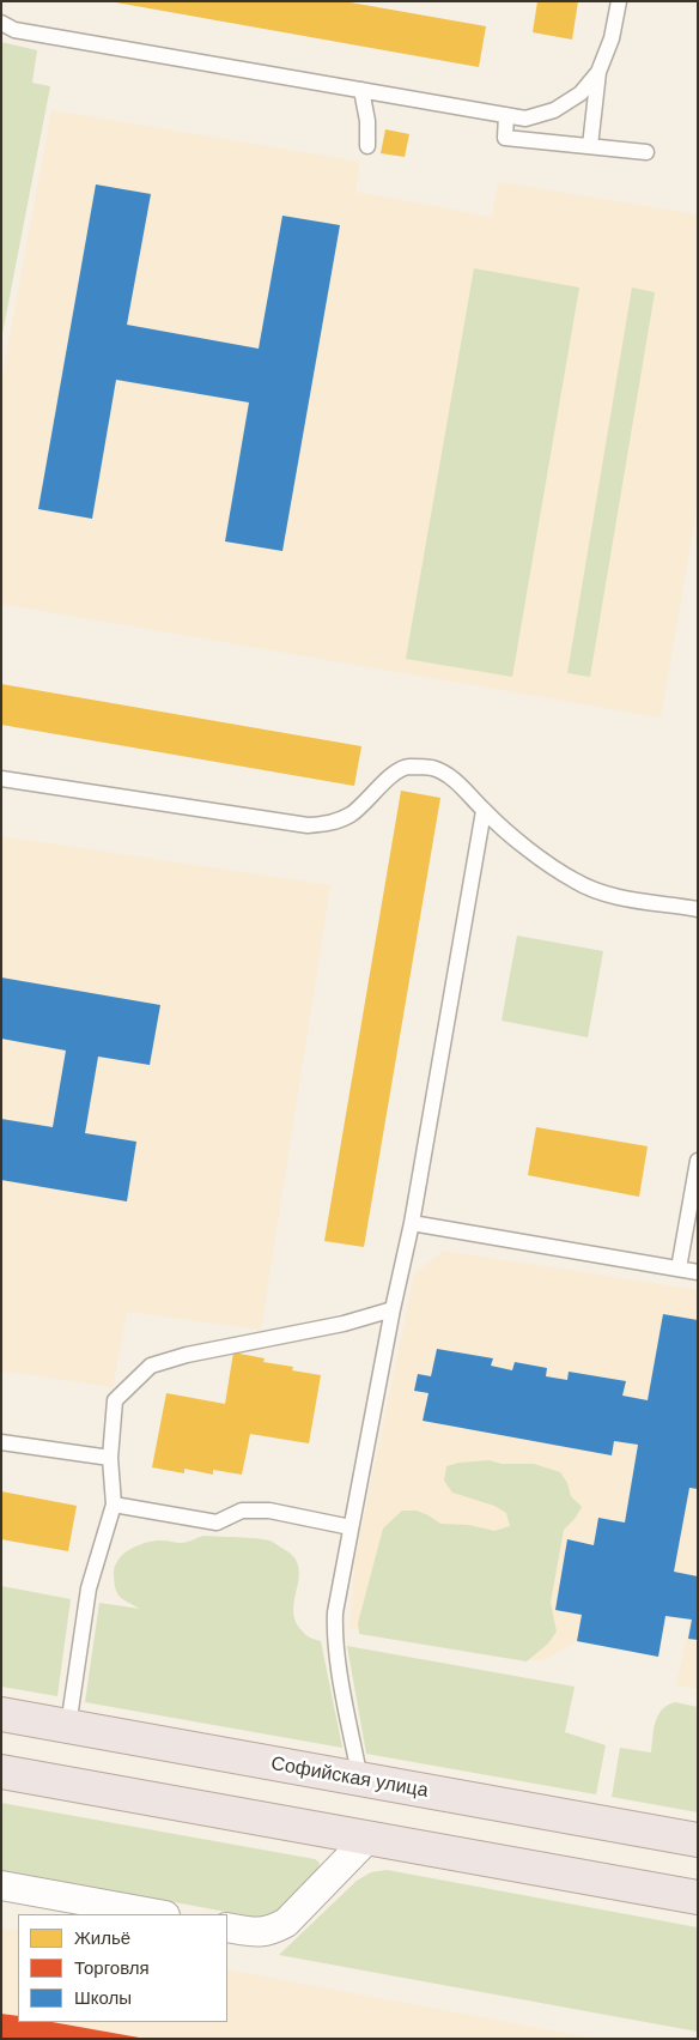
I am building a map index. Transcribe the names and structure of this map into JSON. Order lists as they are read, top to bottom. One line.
{"streets":{"main road":["Софийская улица"]},"legend":["Жильё","Торговля","Школы"]}
